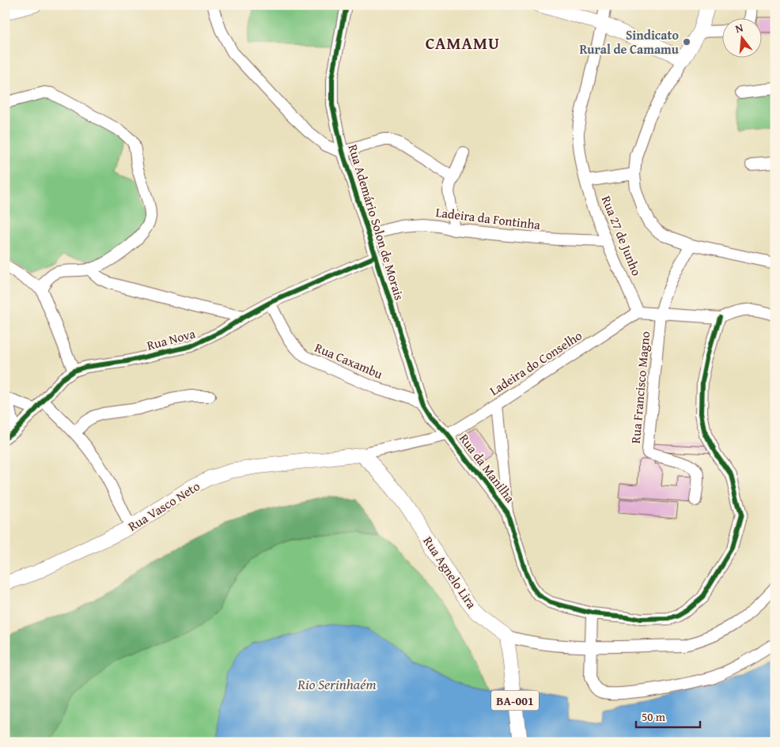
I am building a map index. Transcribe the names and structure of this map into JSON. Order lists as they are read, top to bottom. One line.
{"streets":{"main road":["Rua Vasco Neto","Rua Agnelo Lira","BA-001"],"street":["Ladeira da Fontinha","Rua Ademário Solon de Morais","Rua 27 de Junho","Rua Nova","Rua Caxambu","Ladeira do Conselho","Rua Francisco Magno","Rua da Manilha"]},"crossings":[["Ladeira da Fontinha","Rua Ademário Solon de Morais"],["Ladeira da Fontinha","Rua 27 de Junho"],["Rua Ademário Solon de Morais","Rua Nova"],["Rua Ademário Solon de Morais","Rua Caxambu"],["Rua Ademário Solon de Morais","Ladeira do Conselho"],["Rua Ademário Solon de Morais","Rua da Manilha"],["Rua Ademário Solon de Morais","Rua Vasco Neto"],["Rua 27 de Junho","Ladeira do Conselho"],["Rua Nova","Rua Caxambu"],["Ladeira do Conselho","Rua da Manilha"],["Ladeira do Conselho","Rua Vasco Neto"],["Rua da Manilha","Rua Vasco Neto"],["Rua Vasco Neto","Rua Agnelo Lira"],["Rua Agnelo Lira","BA-001"]],"districts":["CAMAMU"],"water":["Rio Serinhaém"],"places":["Sindicato Rural de Camamu"],"scale_bar":"50 m","north":"top"}
